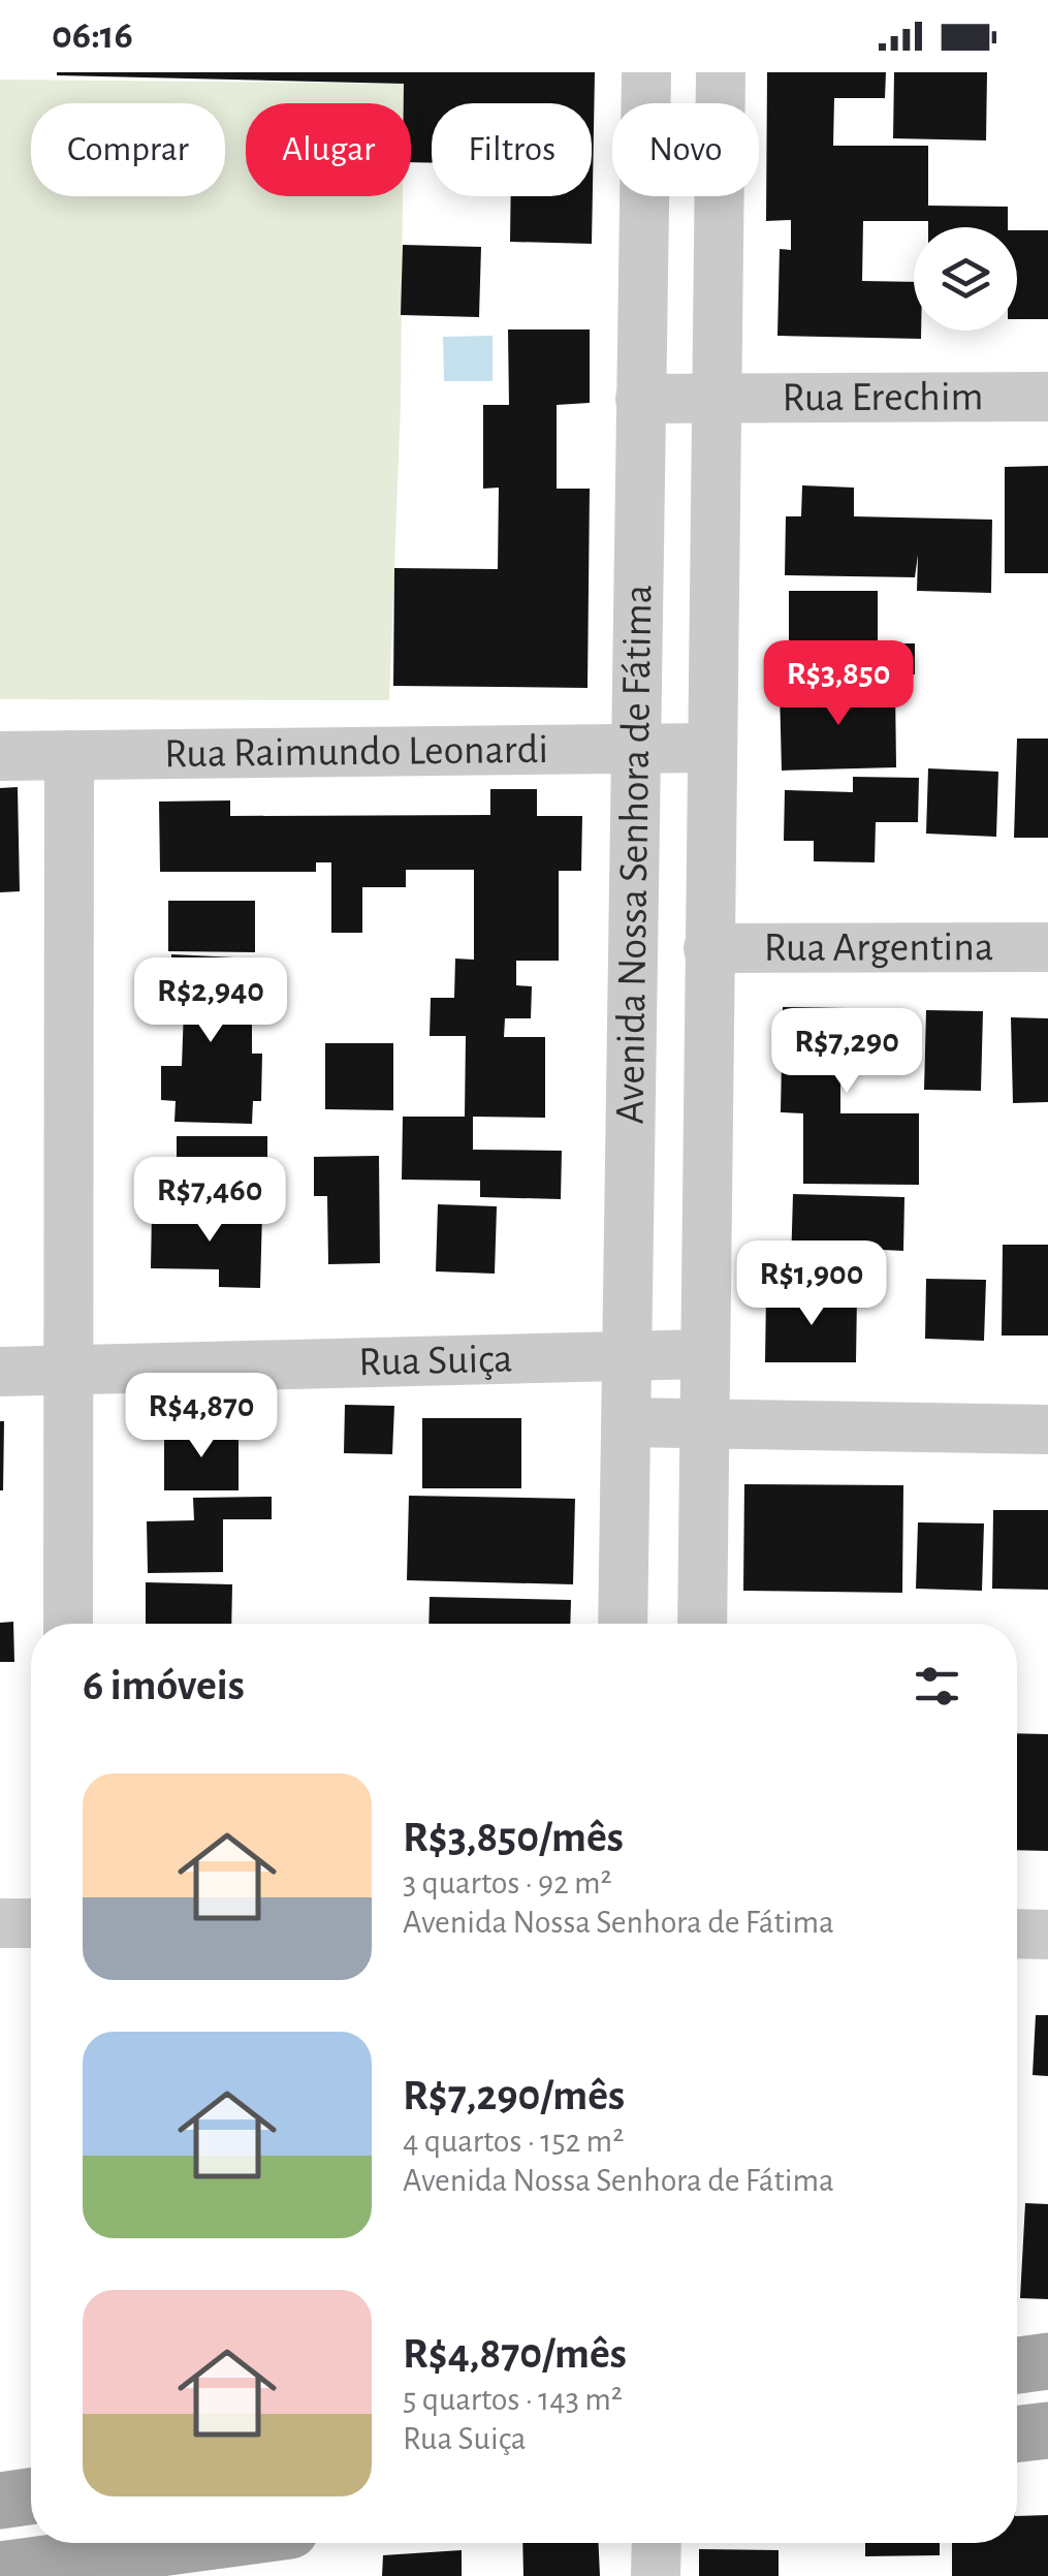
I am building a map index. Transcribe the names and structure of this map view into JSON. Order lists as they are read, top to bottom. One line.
{"streets":{"street":["Rua Erechim","Rua Raimundo Leonardi","Avenida Nossa Senhora de Fátima","Rua Argentina","Rua Suiça"]},"crossings":[["Rua Erechim","Avenida Nossa Senhora de Fátima"],["Rua Raimundo Leonardi","Avenida Nossa Senhora de Fátima"],["Avenida Nossa Senhora de Fátima","Rua Argentina"],["Avenida Nossa Senhora de Fátima","Rua Suiça"]],"page":{"status":"06:16","chip":["Comprar","Alugar","Filtros","Novo"],"price":["R$3,850","R$2,940","R$7,290","R$7,460","R$1,900","R$4,870"],"heading":"6 imóveis","list":[{"name":"R$3,850/mês","note":"3 quartos · 92 m² · Avenida Nossa Senhora de Fátima"},{"name":"R$7,290/mês","note":"4 quartos · 152 m² · Avenida Nossa Senhora de Fátima"},{"name":"R$4,870/mês","note":"5 quartos · 143 m² · Rua Suiça"}]}}
